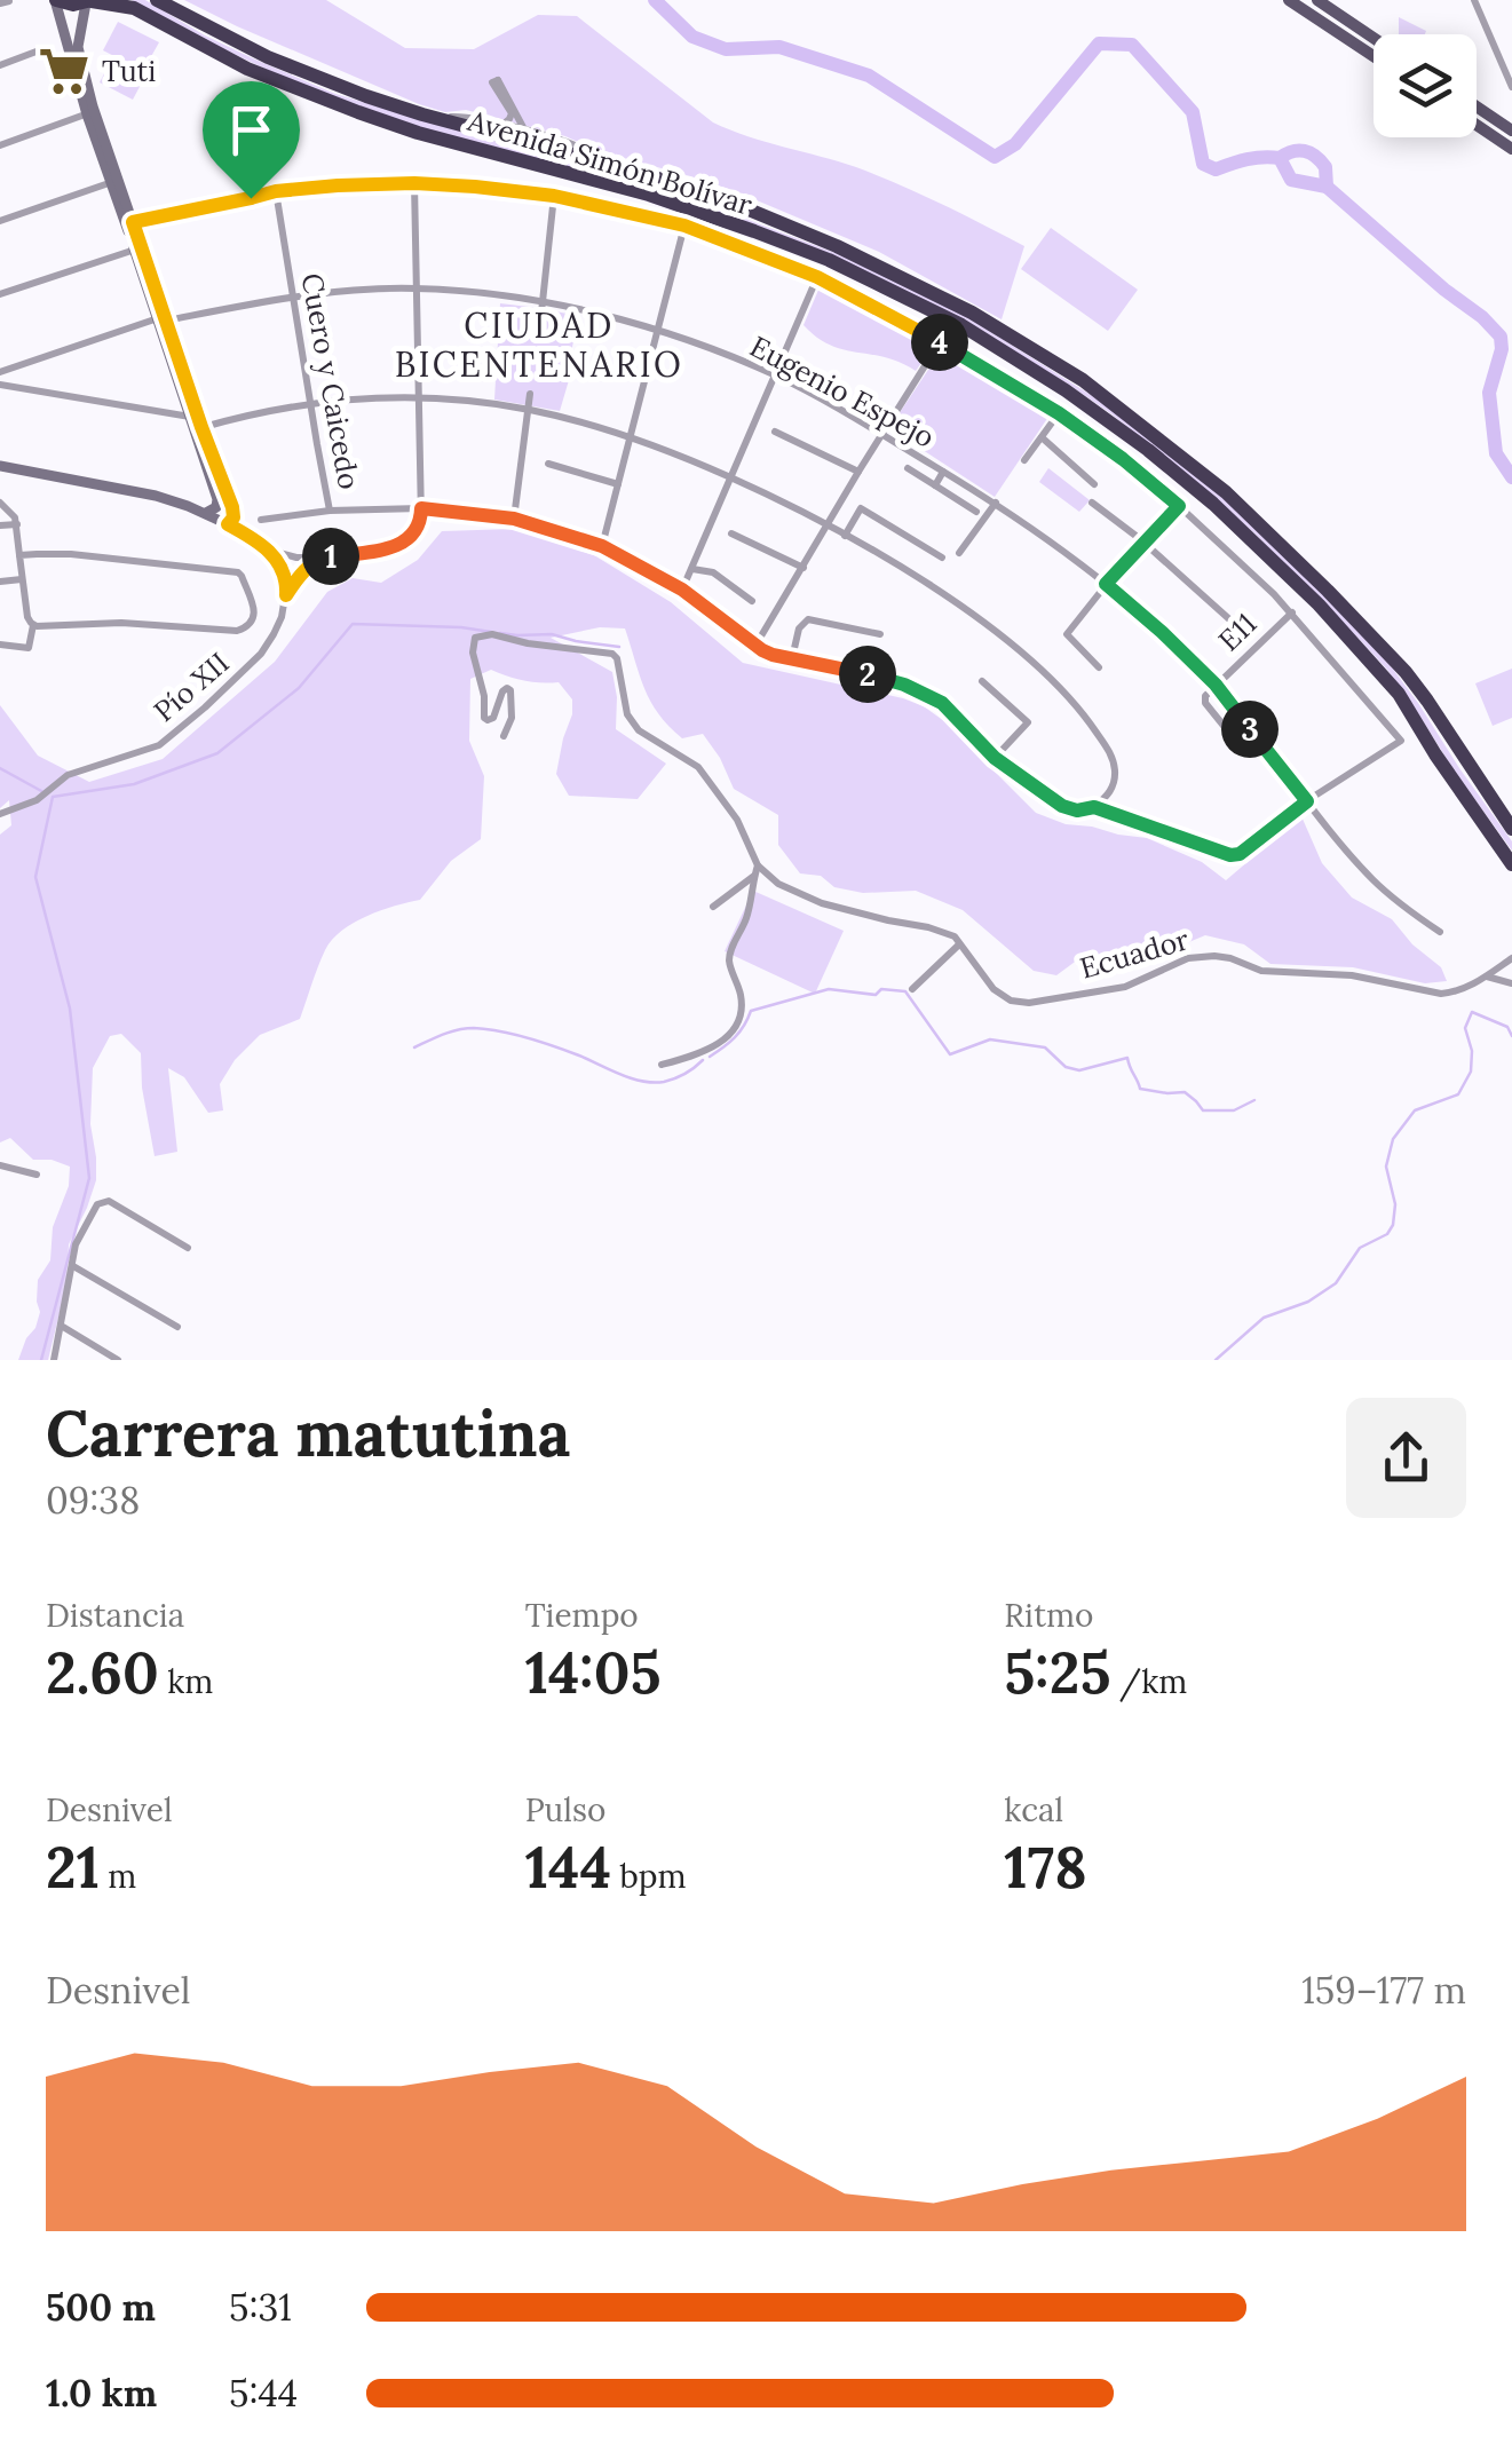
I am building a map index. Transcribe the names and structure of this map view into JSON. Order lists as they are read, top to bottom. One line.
{"streets":{"highway":["Avenida Simón Bolívar"],"street":["Cuero y Caicedo","Eugenio Espejo","E11","Pío XII","Ecuador"]},"crossings":[["Cuero y Caicedo","Eugenio Espejo"],["Eugenio Espejo","E11"]],"districts":["CIUDAD BICENTENARIO"],"places":{"supermarket":["Tuti"]},"page":{"pins":["4","1","2","3"],"heading":["Carrera matutina","09:38"],"stats":[["Distancia","2.60 km"],["Tiempo","14:05"],["Ritmo","5:25 /km"],["Desnivel","21 m"],["Pulso","144 bpm"],["kcal","178"]],"chart":["Desnivel","159–177 m"],"list":[{"name":"500 m","note":"5:31"},{"name":"1.0 km","note":"5:44"}]}}
